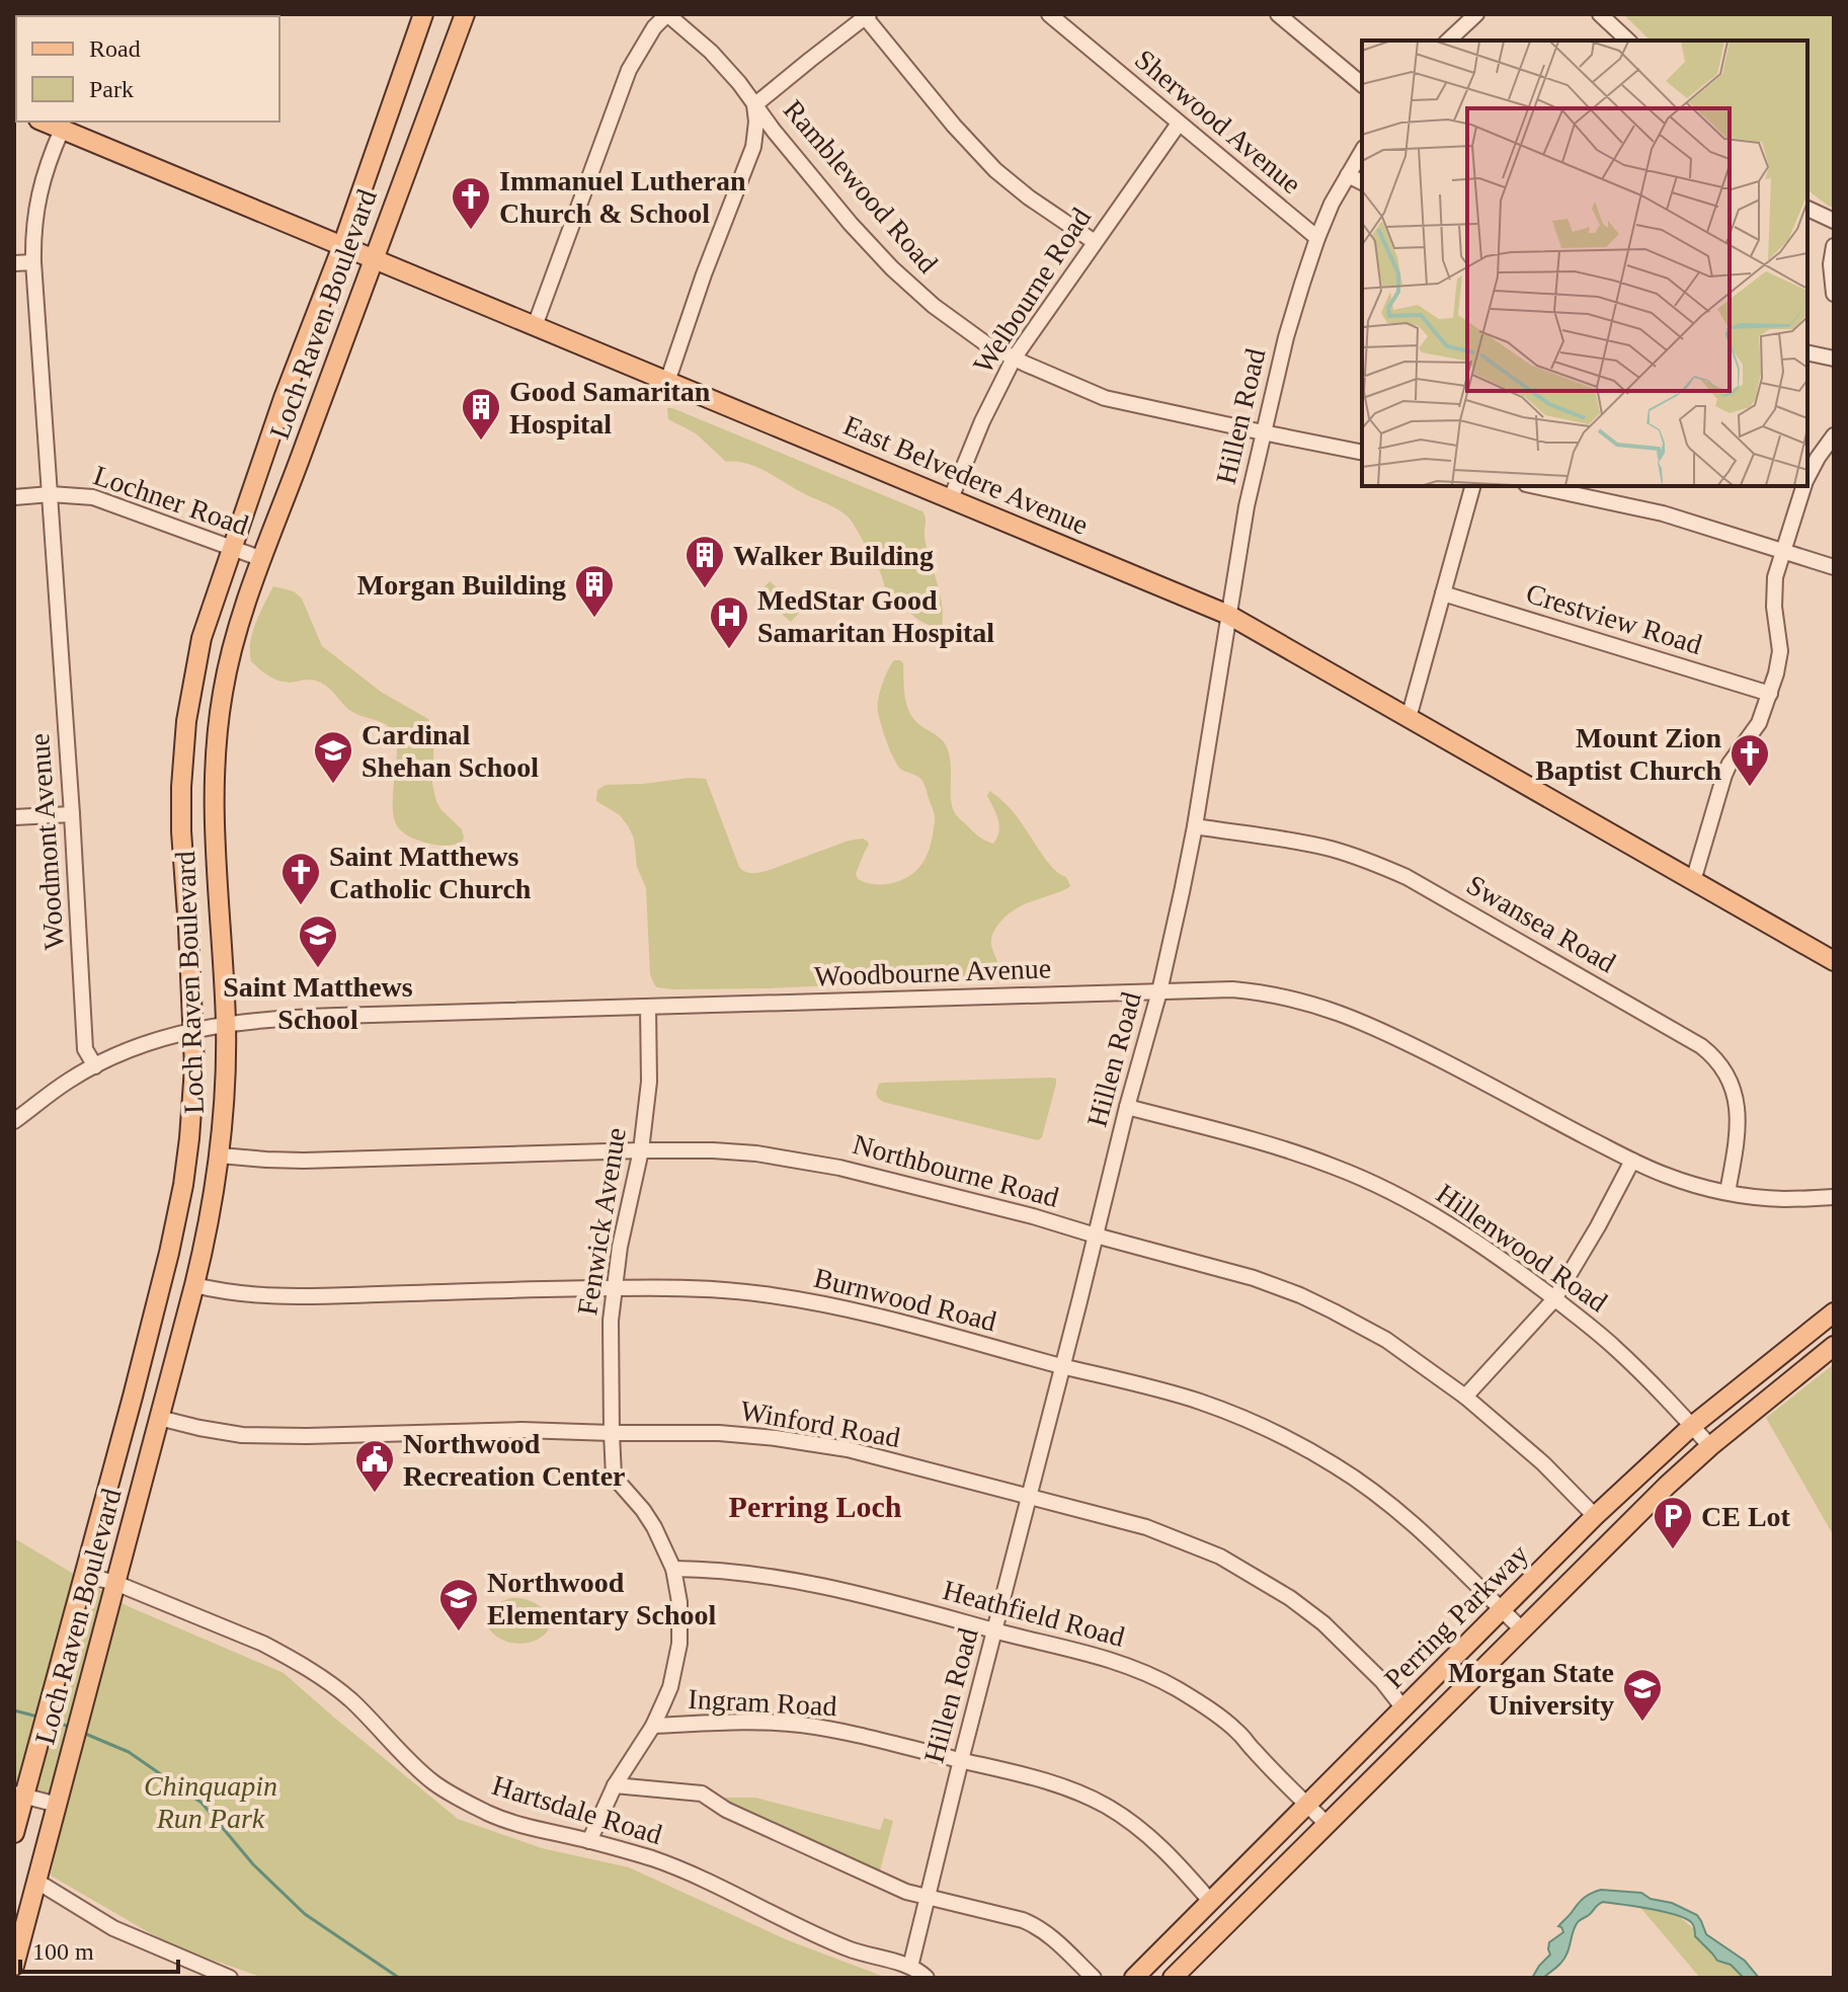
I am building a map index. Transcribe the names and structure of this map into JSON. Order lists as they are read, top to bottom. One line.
{"streets":{"main road":["Loch Raven Boulevard","East Belvedere Avenue","Perring Parkway"],"street":["Sherwood Avenue","Ramblewood Road","Welbourne Road","Hillen Road","Lochner Road","Crestview Road","Woodmont Avenue","Swansea Road","Woodbourne Avenue","Northbourne Road","Fenwick Avenue","Hillenwood Road","Burnwood Road","Winford Road","Heathfield Road","Ingram Road","Hartsdale Road"]},"crossings":[["Sherwood Avenue","Welbourne Road"],["Sherwood Avenue","Hillen Road"],["Ramblewood Road","Welbourne Road"],["Ramblewood Road","Hillen Road"],["Welbourne Road","East Belvedere Avenue"],["Loch Raven Boulevard","East Belvedere Avenue"],["Loch Raven Boulevard","Lochner Road"],["Loch Raven Boulevard","Woodbourne Avenue"],["Loch Raven Boulevard","Northbourne Road"],["Loch Raven Boulevard","Burnwood Road"],["Loch Raven Boulevard","Winford Road"],["Loch Raven Boulevard","Hartsdale Road"],["Hillen Road","East Belvedere Avenue"],["Hillen Road","Swansea Road"],["Hillen Road","Woodbourne Avenue"],["Hillen Road","Northbourne Road"],["Hillen Road","Hillenwood Road"],["Hillen Road","Burnwood Road"],["Hillen Road","Winford Road"],["Hillen Road","Heathfield Road"],["Hillen Road","Ingram Road"],["Hillen Road","Hartsdale Road"],["East Belvedere Avenue","Woodmont Avenue"],["Lochner Road","Woodmont Avenue"],["Woodmont Avenue","Woodbourne Avenue"],["Swansea Road","Woodbourne Avenue"],["Woodbourne Avenue","Fenwick Avenue"],["Northbourne Road","Fenwick Avenue"],["Northbourne Road","Perring Parkway"],["Fenwick Avenue","Burnwood Road"],["Fenwick Avenue","Winford Road"],["Fenwick Avenue","Heathfield Road"],["Fenwick Avenue","Ingram Road"],["Fenwick Avenue","Hartsdale Road"],["Hillenwood Road","Perring Parkway"],["Burnwood Road","Perring Parkway"],["Winford Road","Perring Parkway"],["Heathfield Road","Perring Parkway"],["Perring Parkway","Ingram Road"]],"districts":["Perring Loch"],"parks":["Chinquapin Run Park"],"places":{"church":["Immanuel Lutheran Church & School","Mount Zion Baptist Church","Saint Matthews Catholic Church"],"building":["Good Samaritan Hospital","Walker Building","Morgan Building"],"hospital":["MedStar Good Samaritan Hospital"],"school or university":["Cardinal Shehan School","Saint Matthews School","Northwood Elementary School","Morgan State University"],"public building":["Northwood Recreation Center"],"parking":["CE Lot"]},"legend":["Road","Park"],"scale_bar":"100 m"}
